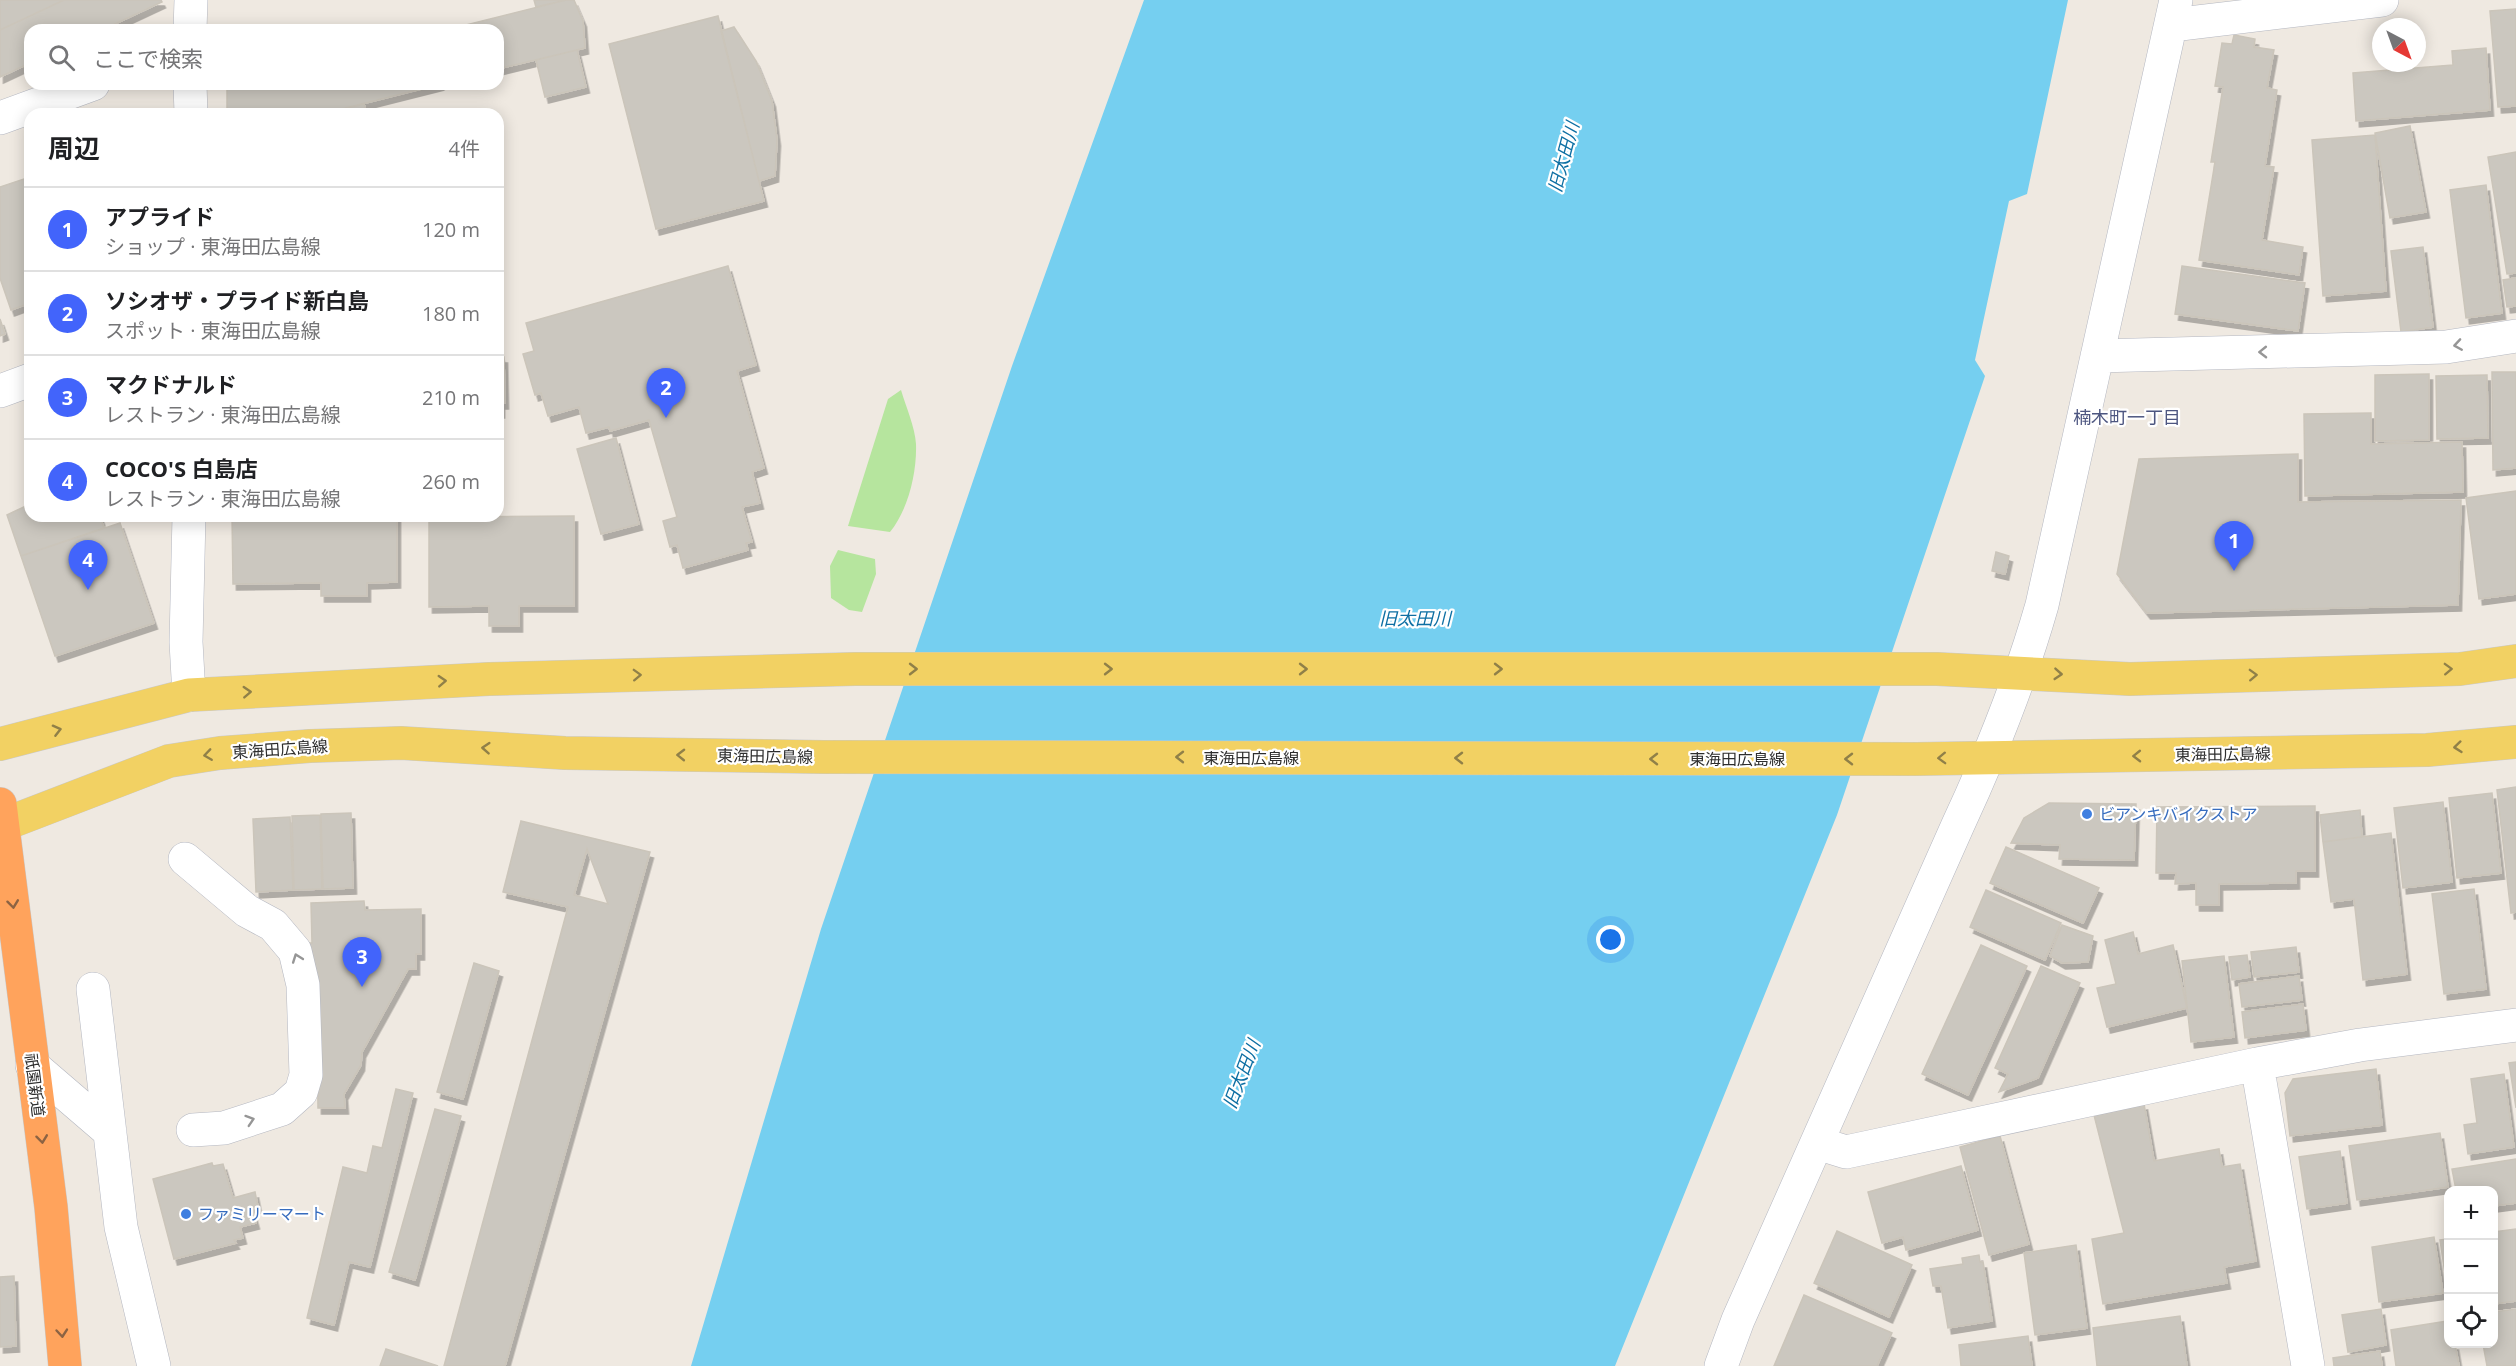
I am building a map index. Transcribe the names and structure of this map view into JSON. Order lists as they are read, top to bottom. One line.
{"streets":{"highway":["祇園新道"],"main road":["東海田広島線"]},"crossings":[["東海田広島線","祇園新道"]],"one_way":["祇園新道"],"districts":["楠木町一丁目"],"water":["旧太田川"],"places":["ビアンキバイクストア","ファミリーマート"],"north":"bottom right","page":{"search":"ここで検索","heading":["周辺","4件"],"list":[{"mark":"1","name":"アプライド","note":"ショップ · 東海田広島線","value":"120 m"},{"mark":"2","name":"ソシオザ・プライド新白島","note":"スポット · 東海田広島線","value":"180 m"},{"mark":"3","name":"マクドナルド","note":"レストラン · 東海田広島線","value":"210 m"},{"mark":"4","name":"COCO'S 白島店","note":"レストラン · 東海田広島線","value":"260 m"}],"pins":["2","1","4","3"],"map_buttons":["+","−"]}}
